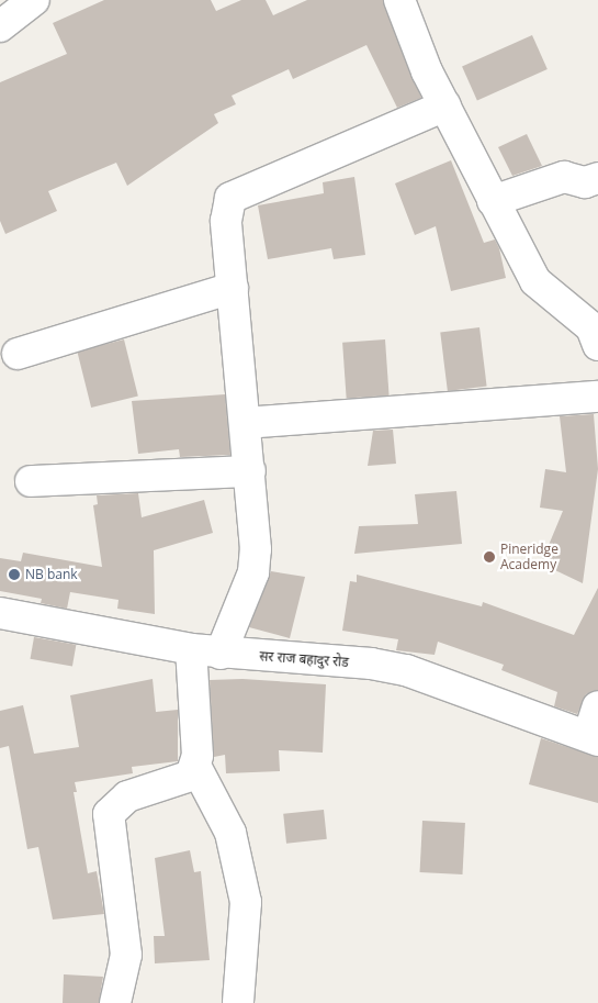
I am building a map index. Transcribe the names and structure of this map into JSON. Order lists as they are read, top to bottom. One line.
{"streets":{"street":["सर राज बहादुर रोड"]},"places":["Pineridge Academy","NB bank"]}
